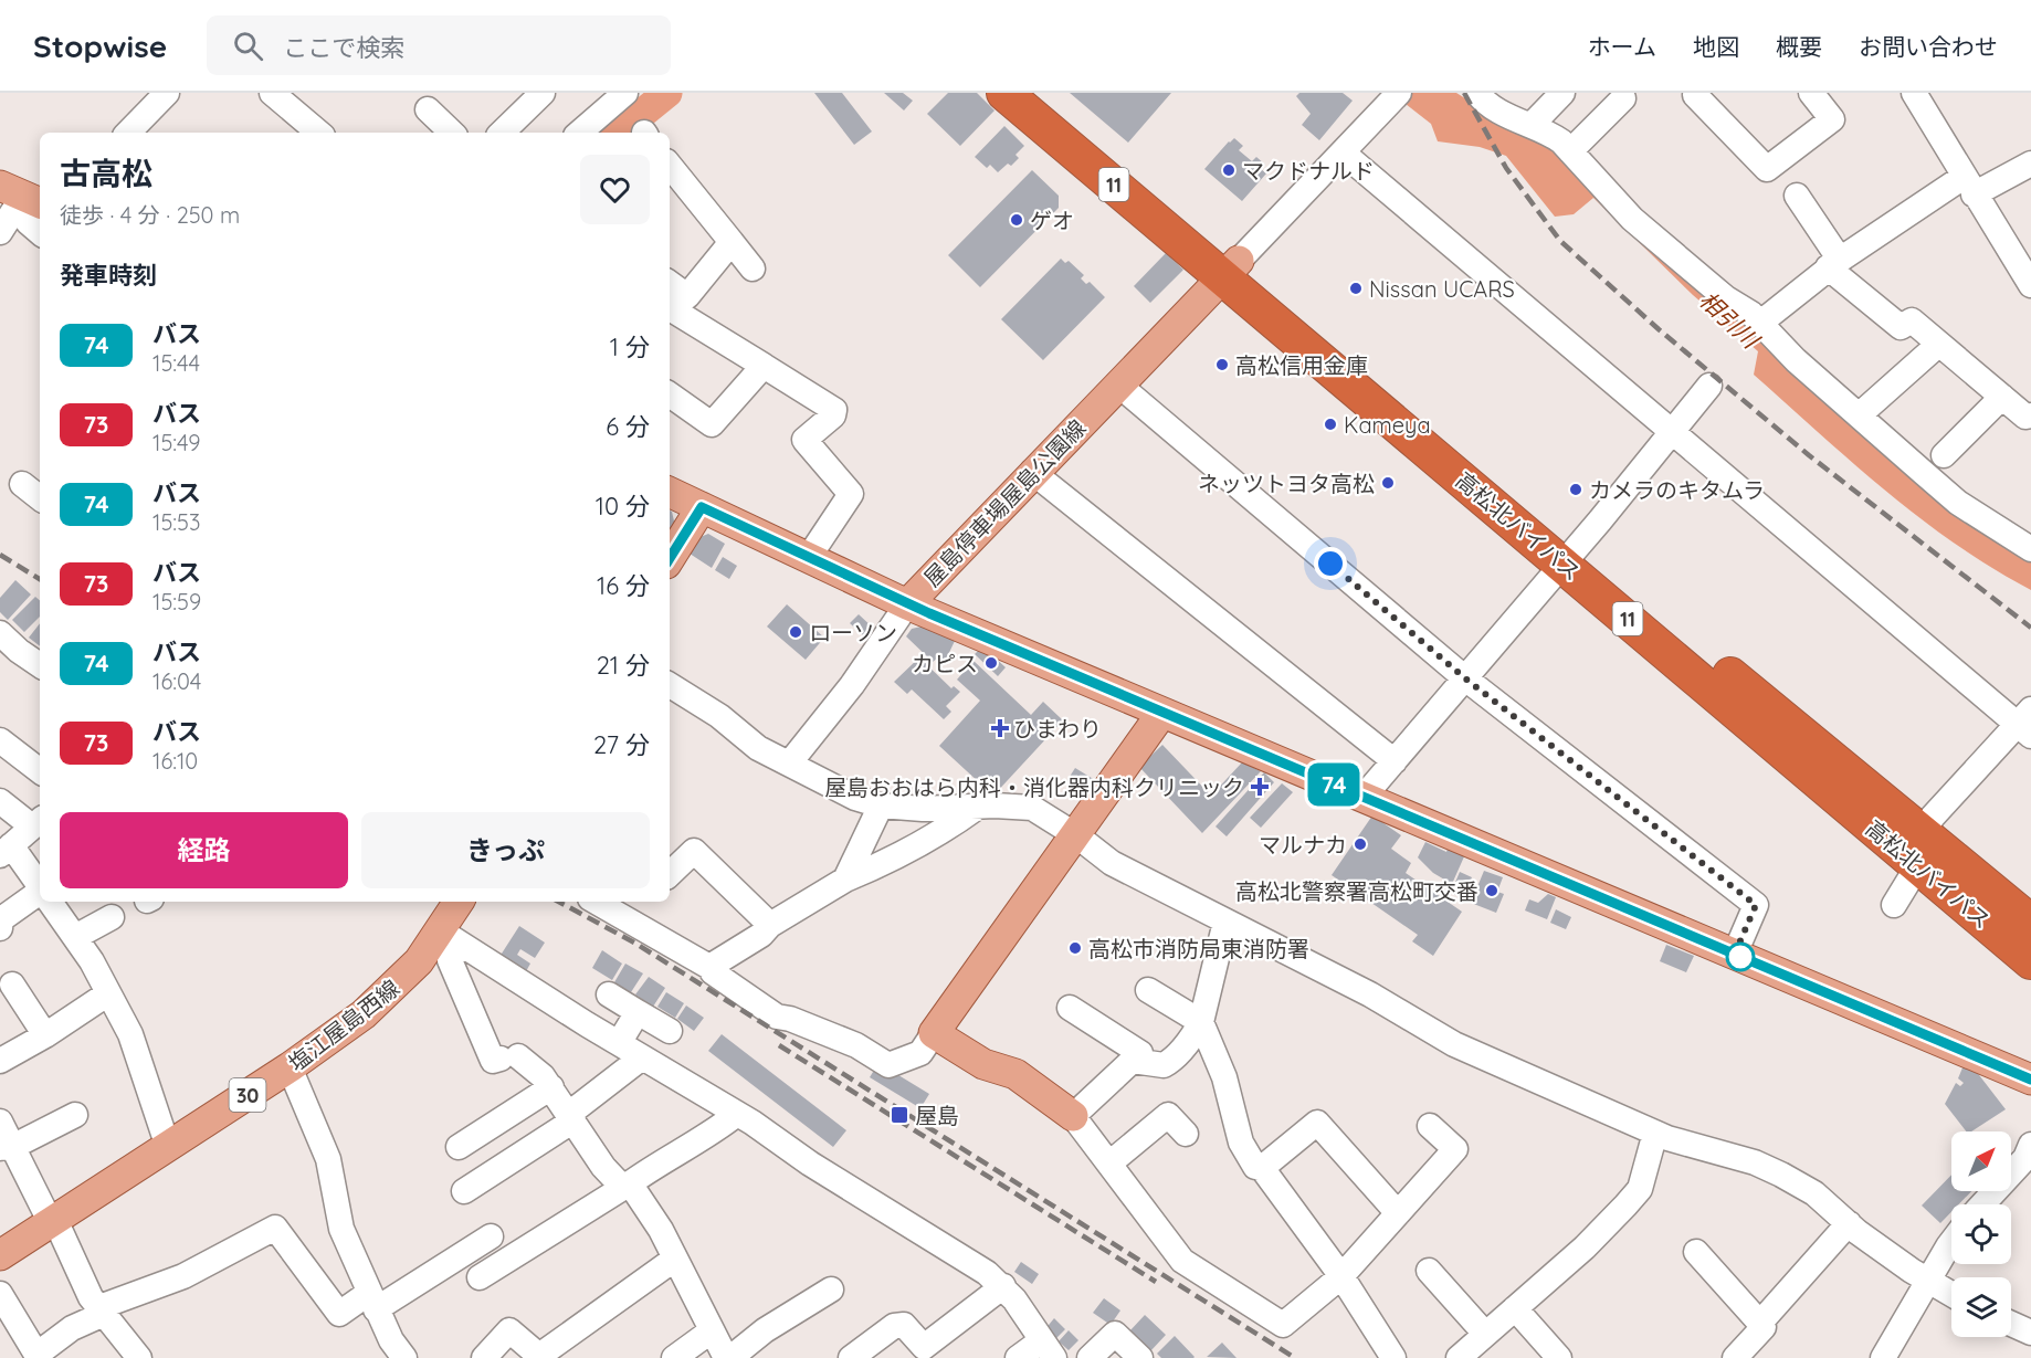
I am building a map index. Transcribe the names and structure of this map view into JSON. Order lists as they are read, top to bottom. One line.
{"streets":{"highway":["11","高松北バイパス"],"main road":["屋島停車場屋島公園線","塩江屋島西線","30"]},"crossings":[["屋島停車場屋島公園線","高松北バイパス"]],"water":["相引川"],"places":{"other":["マクドナルド","ゲオ","Nissan UCARS","高松信用金庫","Kameya","ネッツトヨタ高松","カメラのキタムラ","ローソン","カピス","マルナカ","高松北警察署高松町交番","高松市消防局東消防署"],"health":["ひまわり","屋島おおはら内科・消化器内科クリニック"],"transit":["屋島"]},"lines":["bus line 74"],"north":"top right","page":{"header":"Stopwise","search":"ここで検索","nav":["ホーム","地図","概要","お問い合わせ"],"on_map":"74","heading":[["古高松","徒歩 · 4 分 · 250 m"],"発車時刻"],"list":[{"mark":"74","name":"バス","note":"15:44","value":"1 分"},{"mark":"73","name":"バス","note":"15:49","value":"6 分"},{"mark":"74","name":"バス","note":"15:53","value":"10 分"},{"mark":"73","name":"バス","note":"15:59","value":"16 分"},{"mark":"74","name":"バス","note":"16:04","value":"21 分"},{"mark":"73","name":"バス","note":"16:10","value":"27 分"}],"buttons":["経路","きっぷ"]}}
